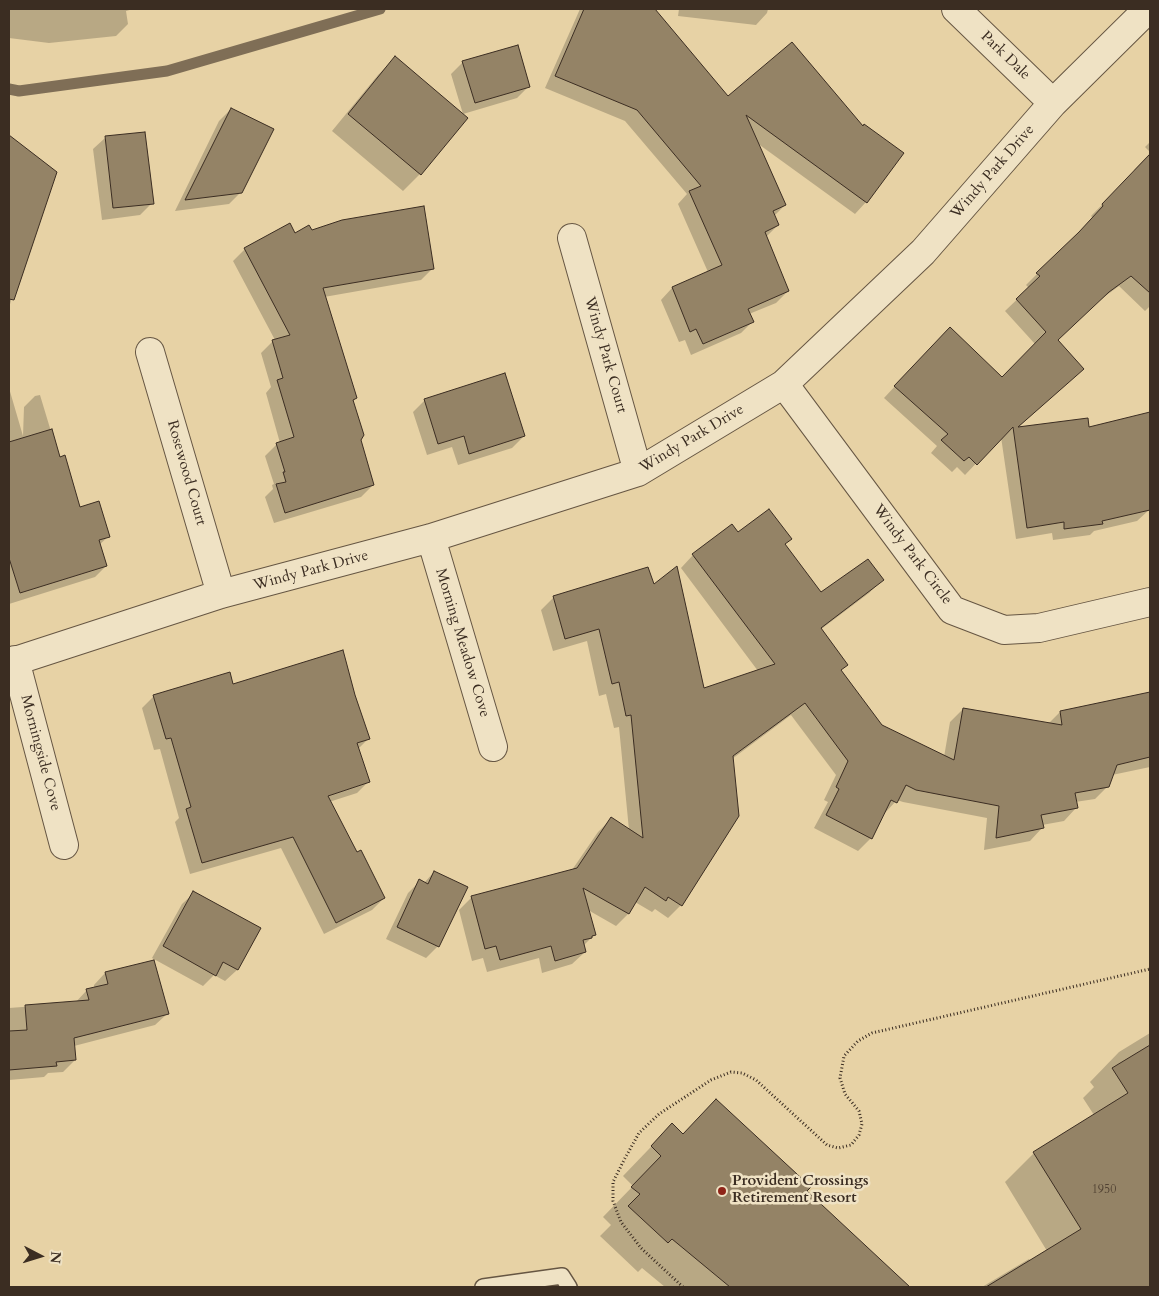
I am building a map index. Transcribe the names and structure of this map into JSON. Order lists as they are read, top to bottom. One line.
{"streets":{"street":["Park Dale","Windy Park Drive","Windy Park Court","Rosewood Court","Windy Park Circle","Morning Meadow Cove","Morningside Cove"]},"crossings":[["Park Dale","Windy Park Drive"],["Windy Park Drive","Windy Park Court"],["Windy Park Drive","Rosewood Court"],["Windy Park Drive","Windy Park Circle"],["Windy Park Drive","Morning Meadow Cove"],["Windy Park Drive","Morningside Cove"]],"places":["Provident Crossings Retirement Resort"],"house_numbers":["1950"],"north":"right"}
